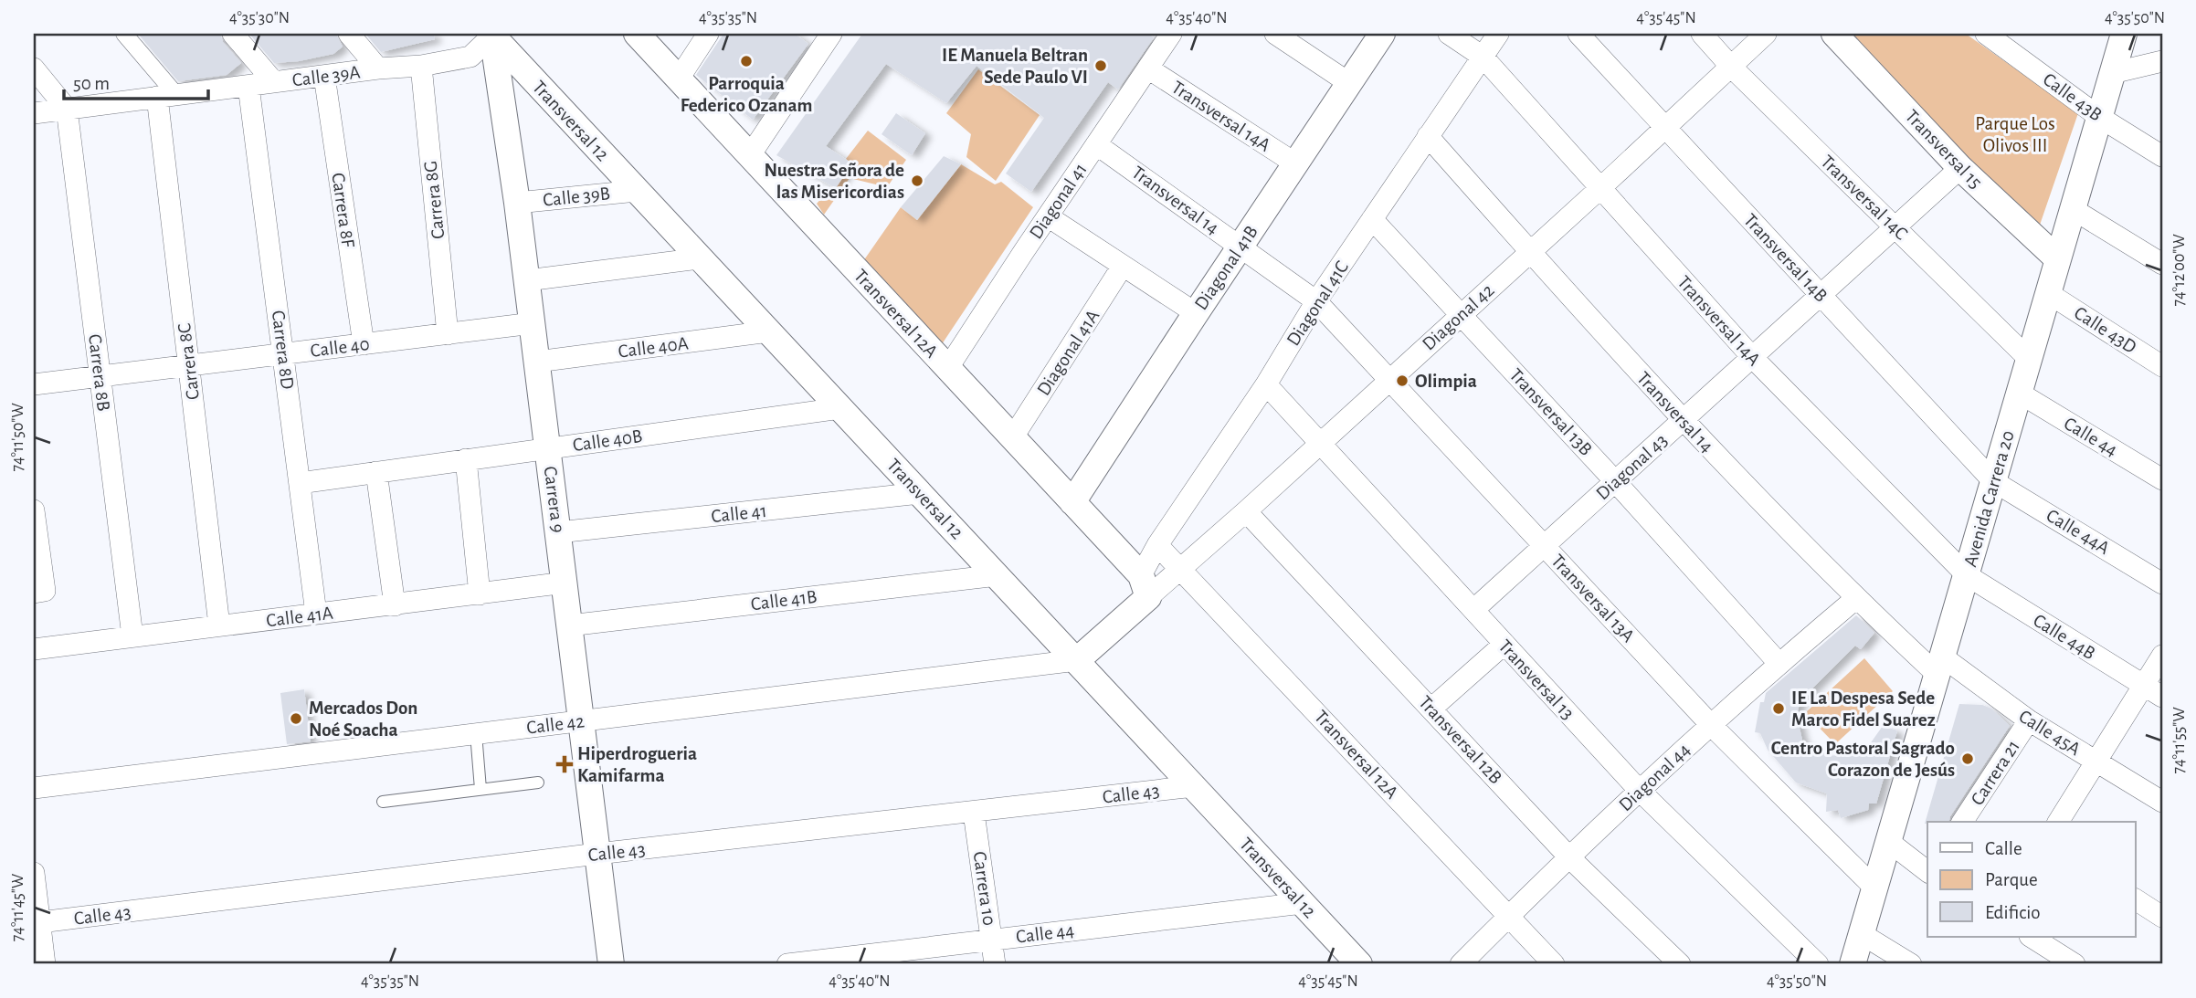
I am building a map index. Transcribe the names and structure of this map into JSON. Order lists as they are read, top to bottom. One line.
{"streets":{"street":["Calle 39A","Calle 43B","Transversal 14A","Transversal 12","Transversal 15","Calle 39B","Transversal 14C","Carrera 8G","Transversal 14","Diagonal 41","Carrera 8F","Transversal 14B","Diagonal 41B","Diagonal 41C","Transversal 12A","Diagonal 42","Calle 43D","Calle 40","Calle 40A","Carrera 8D","Diagonal 41A","Carrera 8C","Carrera 8B","Transversal 13B","Calle 44","Calle 40B","Diagonal 43","Avenida Carrera 20","Carrera 9","Calle 41","Calle 44A","Transversal 13A","Calle 41B","Calle 41A","Calle 44B","Transversal 13","Calle 42","Calle 45A","Transversal 12B","Carrera 21","Diagonal 44","Calle 43","Carrera 10"]},"crossings":[["Calle 39A","Transversal 12"],["Calle 39A","Carrera 8G"],["Calle 39A","Carrera 8F"],["Calle 39A","Carrera 8D"],["Calle 39A","Carrera 8C"],["Calle 39A","Carrera 8B"],["Calle 39A","Carrera 9"],["Calle 43B","Avenida Carrera 20"],["Transversal 14A","Diagonal 41"],["Transversal 14A","Diagonal 41B"],["Transversal 14A","Diagonal 41C"],["Transversal 14A","Diagonal 42"],["Transversal 14A","Diagonal 43"],["Transversal 14A","Avenida Carrera 20"],["Transversal 14A","Calle 44B"],["Transversal 12","Calle 39B"],["Transversal 12","Calle 40A"],["Transversal 12","Calle 44"],["Transversal 12","Calle 40B"],["Transversal 12","Carrera 9"],["Transversal 12","Calle 41"],["Transversal 12","Calle 41B"],["Transversal 12","Calle 42"],["Transversal 12","Calle 43"],["Transversal 15","Diagonal 43"],["Transversal 15","Avenida Carrera 20"],["Calle 39B","Carrera 9"],["Transversal 14C","Diagonal 42"],["Transversal 14C","Diagonal 43"],["Transversal 14C","Avenida Carrera 20"],["Carrera 8G","Calle 40"],["Transversal 14","Diagonal 41"],["Transversal 14","Diagonal 41B"],["Transversal 14","Diagonal 41C"],["Transversal 14","Diagonal 42"],["Transversal 14","Diagonal 43"],["Transversal 14","Avenida Carrera 20"],["Transversal 14","Transversal 13A"],["Transversal 14","Calle 45A"],["Transversal 14","Diagonal 44"],["Diagonal 41","Transversal 12A"],["Carrera 8F","Calle 40"],["Transversal 14B","Diagonal 42"],["Transversal 14B","Diagonal 43"],["Transversal 14B","Avenida Carrera 20"],["Transversal 14B","Calle 44A"],["Diagonal 41B","Transversal 12A"],["Diagonal 41C","Transversal 12A"],["Diagonal 41C","Diagonal 42"],["Diagonal 41C","Transversal 13B"],["Diagonal 41C","Transversal 13A"],["Diagonal 41C","Transversal 13"],["Transversal 12A","Diagonal 42"],["Transversal 12A","Diagonal 41A"],["Transversal 12A","Diagonal 44"],["Diagonal 42","Transversal 13B"],["Diagonal 42","Transversal 13A"],["Diagonal 42","Transversal 13"],["Diagonal 42","Transversal 12B"],["Calle 43D","Avenida Carrera 20"],["Calle 40","Carrera 8D"],["Calle 40","Carrera 8C"],["Calle 40","Carrera 8B"],["Calle 40","Carrera 9"],["Calle 40A","Carrera 9"],["Carrera 8D","Calle 40B"],["Carrera 8D","Calle 41A"],["Carrera 8C","Calle 41A"],["Carrera 8B","Calle 41A"],["Transversal 13B","Diagonal 43"],["Transversal 13B","Diagonal 44"],["Calle 44","Avenida Carrera 20"],["Calle 44","Carrera 10"],["Calle 40B","Carrera 9"],["Diagonal 43","Transversal 13A"],["Diagonal 43","Transversal 13"],["Avenida Carrera 20","Calle 44A"],["Avenida Carrera 20","Transversal 13A"],["Avenida Carrera 20","Calle 44B"],["Avenida Carrera 20","Calle 45A"],["Carrera 9","Calle 41"],["Carrera 9","Calle 41B"],["Carrera 9","Calle 41A"],["Carrera 9","Calle 42"],["Carrera 9","Calle 43"],["Transversal 13A","Diagonal 44"],["Transversal 13","Diagonal 44"],["Calle 45A","Carrera 21"],["Transversal 12B","Diagonal 44"],["Calle 43","Carrera 10"]],"parks":["Parque Los Olivos III"],"places":{"other":["Parroquia Federico Ozanam","IE Manuela Beltran Sede Paulo VI","Nuestra Señora de las Misericordias","Olimpia","IE La Despesa Sede Marco Fidel Suarez","Mercados Don Noé Soacha","Centro Pastoral Sagrado Corazon de Jesús"],"health":["Hiperdrogueria Kamifarma"]},"legend":["Calle","Parque","Edificio"],"scale_bar":"50 m","coordinates":["4°35'30\"N","4°35'35\"N","4°35'40\"N","4°35'45\"N","4°35'50\"N","74°12'00\"W","74°11'50\"W","74°11'55\"W","74°11'45\"W"]}
